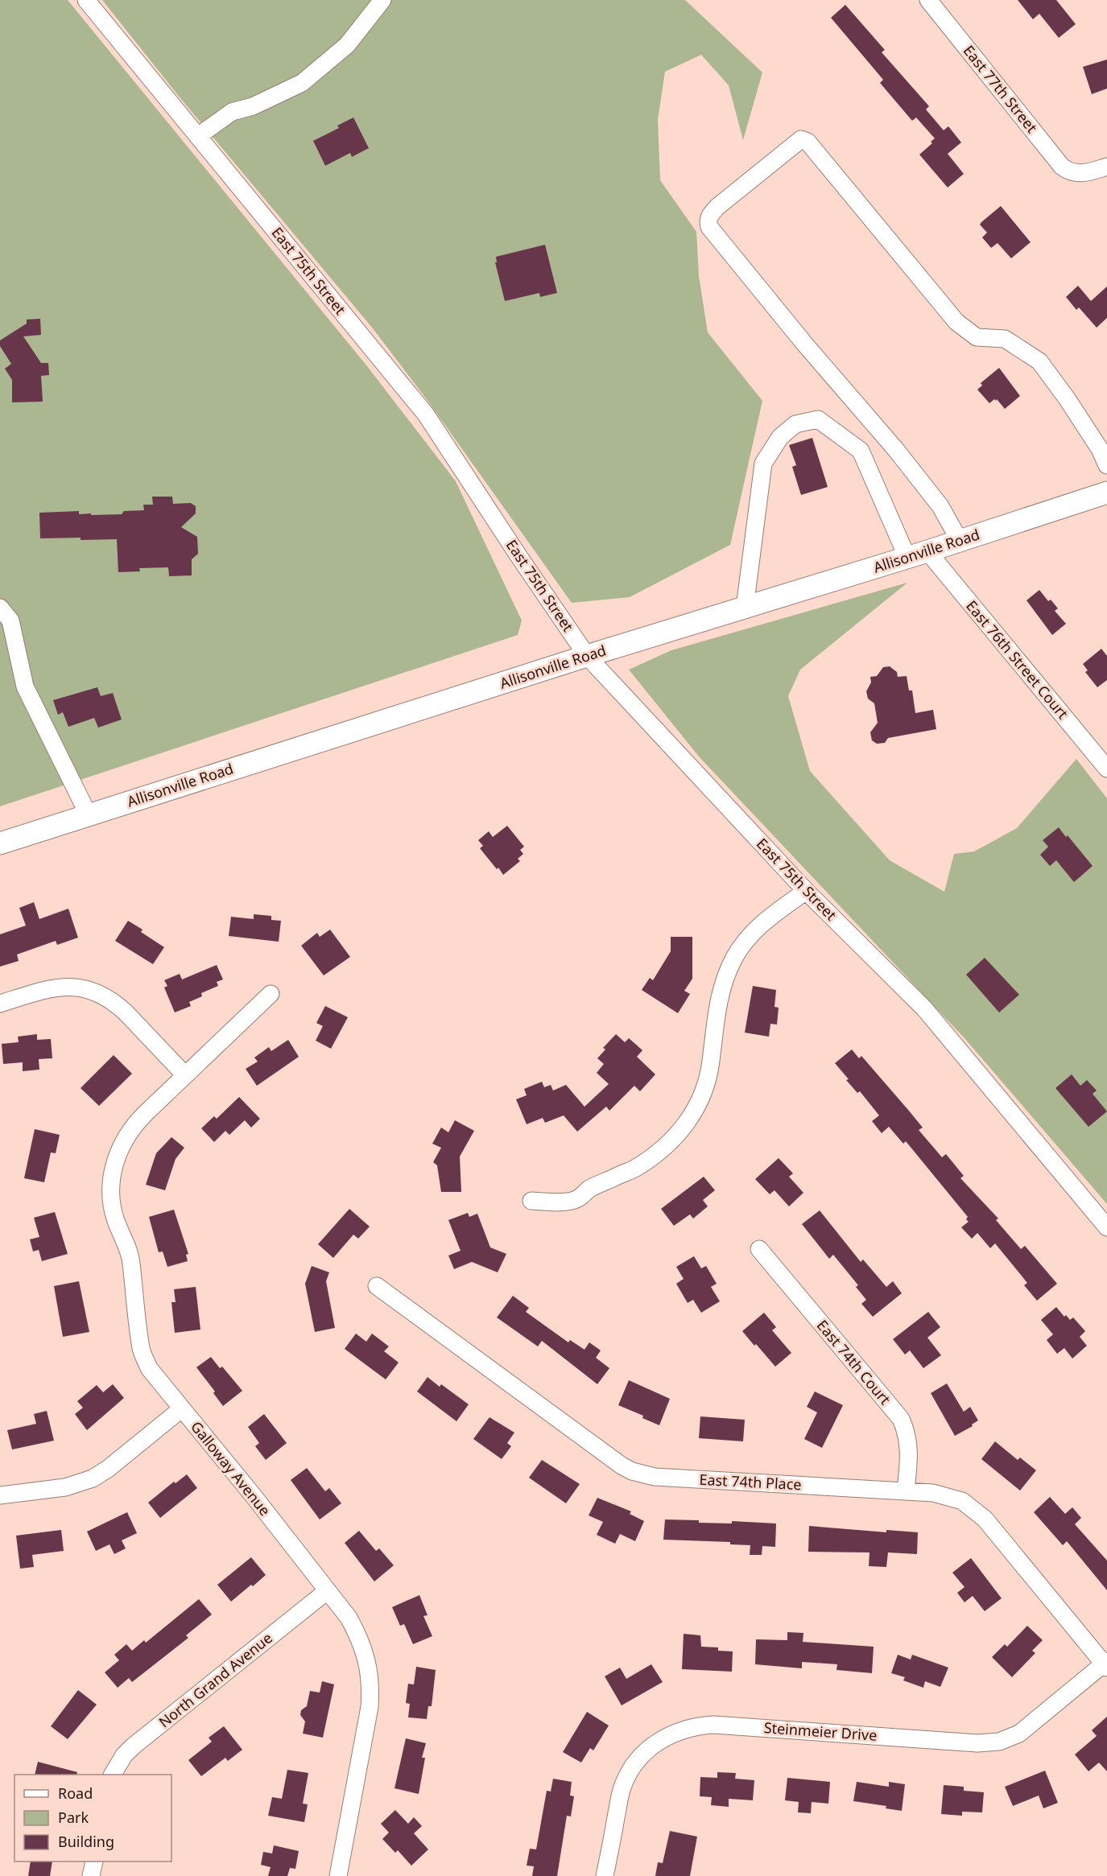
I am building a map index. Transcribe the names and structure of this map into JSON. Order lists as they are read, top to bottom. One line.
{"streets":{"main road":["Allisonville Road"],"street":["East 77th Street","East 75th Street","East 76th Street Court","East 74th Court","Galloway Avenue","East 74th Place","North Grand Avenue","Steinmeier Drive"]},"crossings":[["East 75th Street","Allisonville Road"],["Allisonville Road","East 76th Street Court"],["East 74th Court","East 74th Place"],["Galloway Avenue","North Grand Avenue"],["East 74th Place","Steinmeier Drive"]],"legend":["Road","Park","Building"]}
